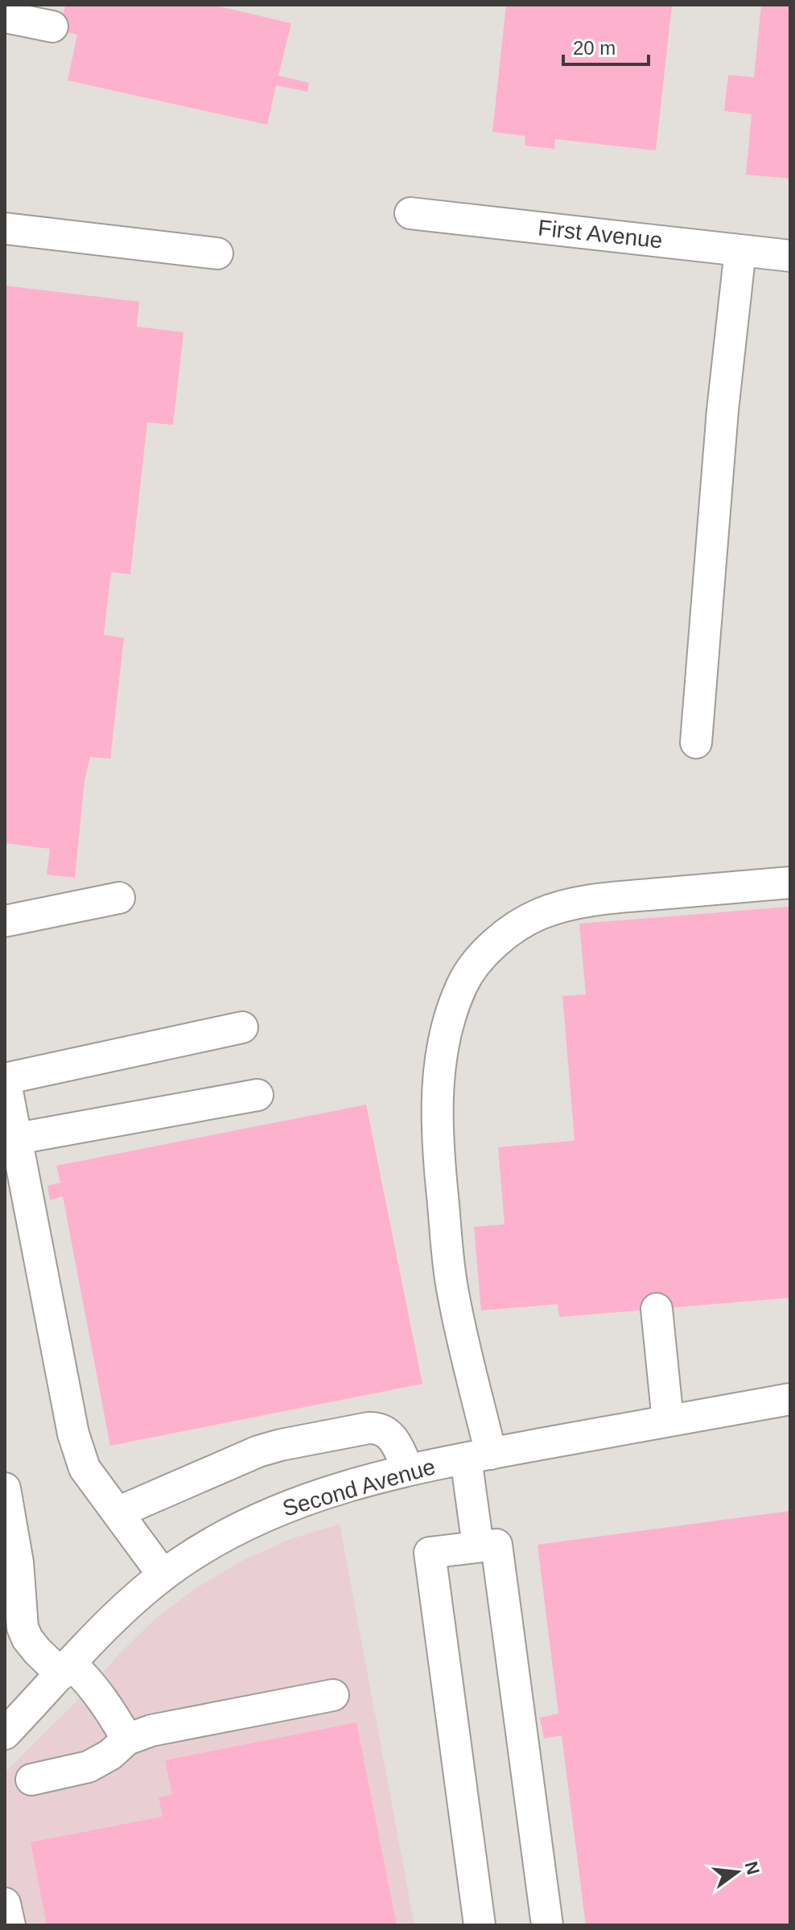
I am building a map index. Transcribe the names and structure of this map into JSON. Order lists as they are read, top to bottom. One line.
{"streets":{"street":["First Avenue","Second Avenue"]},"scale_bar":"20 m","north":"right"}
